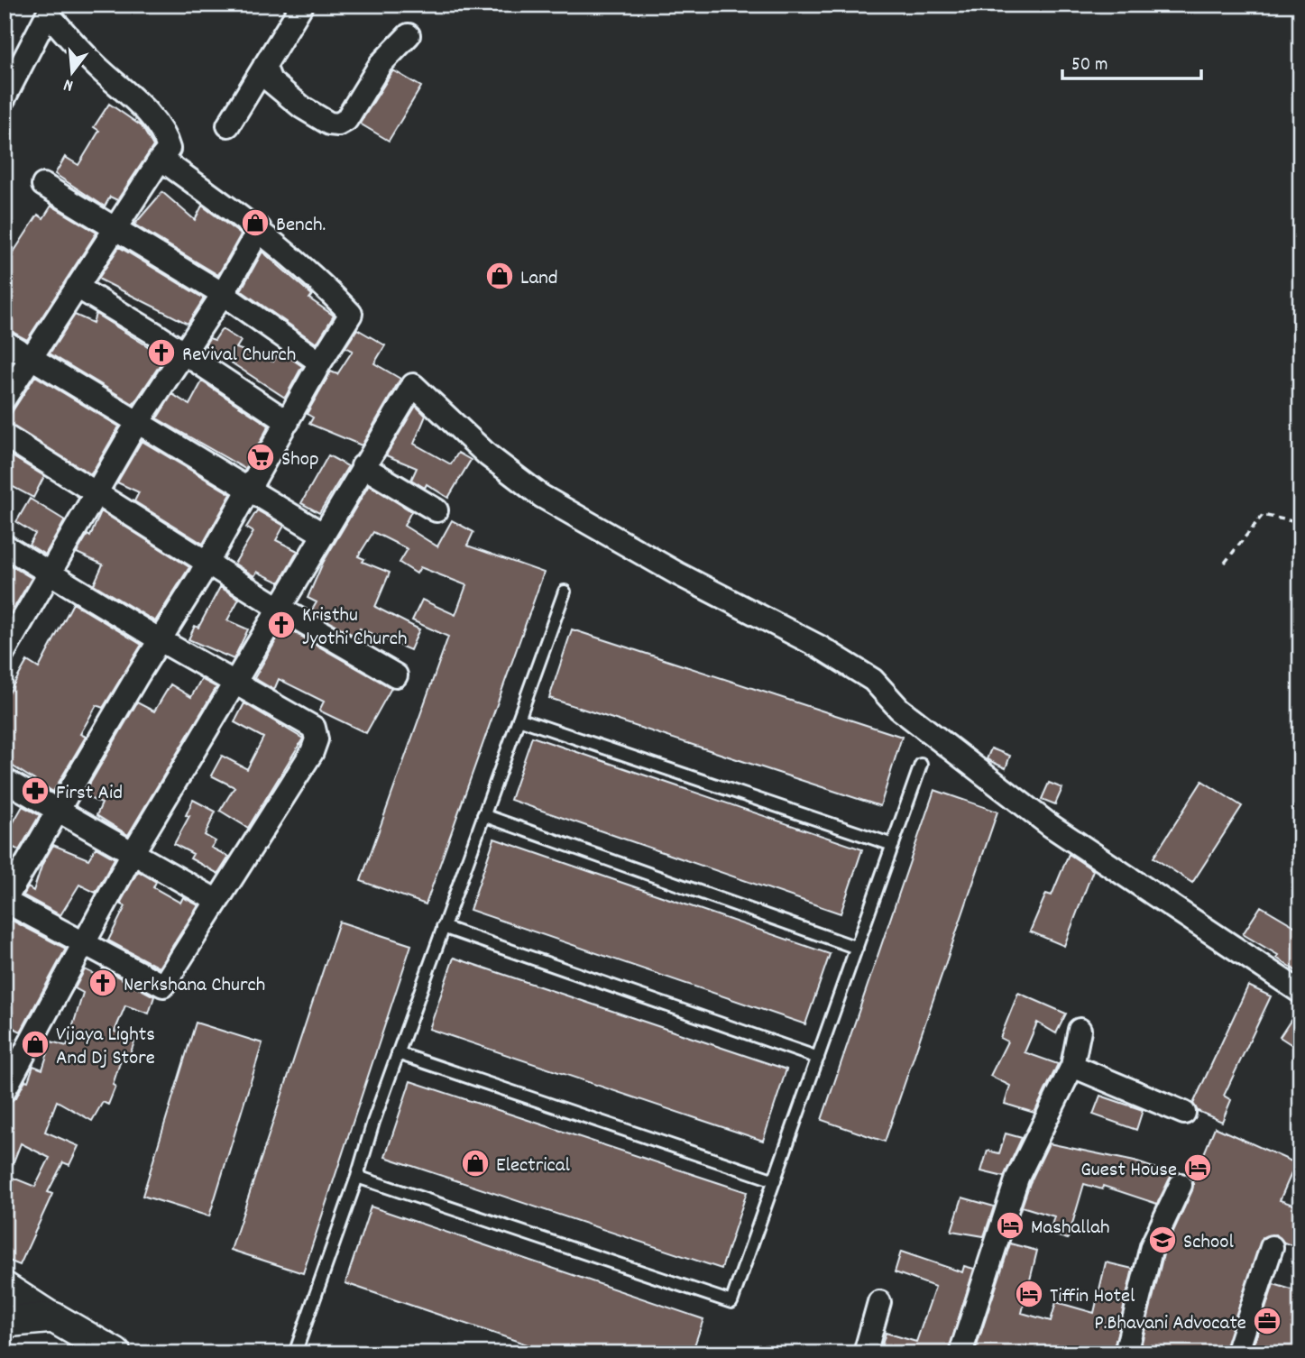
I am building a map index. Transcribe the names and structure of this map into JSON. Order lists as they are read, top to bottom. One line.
{"places":{"shop":["Bench.","Land","Vijaya Lights And Dj Store","Electrical"],"church":["Revival Church","Kristhu Jyothi Church","Nerkshana Church"],"supermarket":["Shop"],"pharmacy":["First Aid"],"hotel":["Guest House","Mashallah","Tiffin Hotel"],"school or university":["School"],"office":["P.Bhavani Advocate"]},"scale_bar":"50 m","north":"bottom"}
